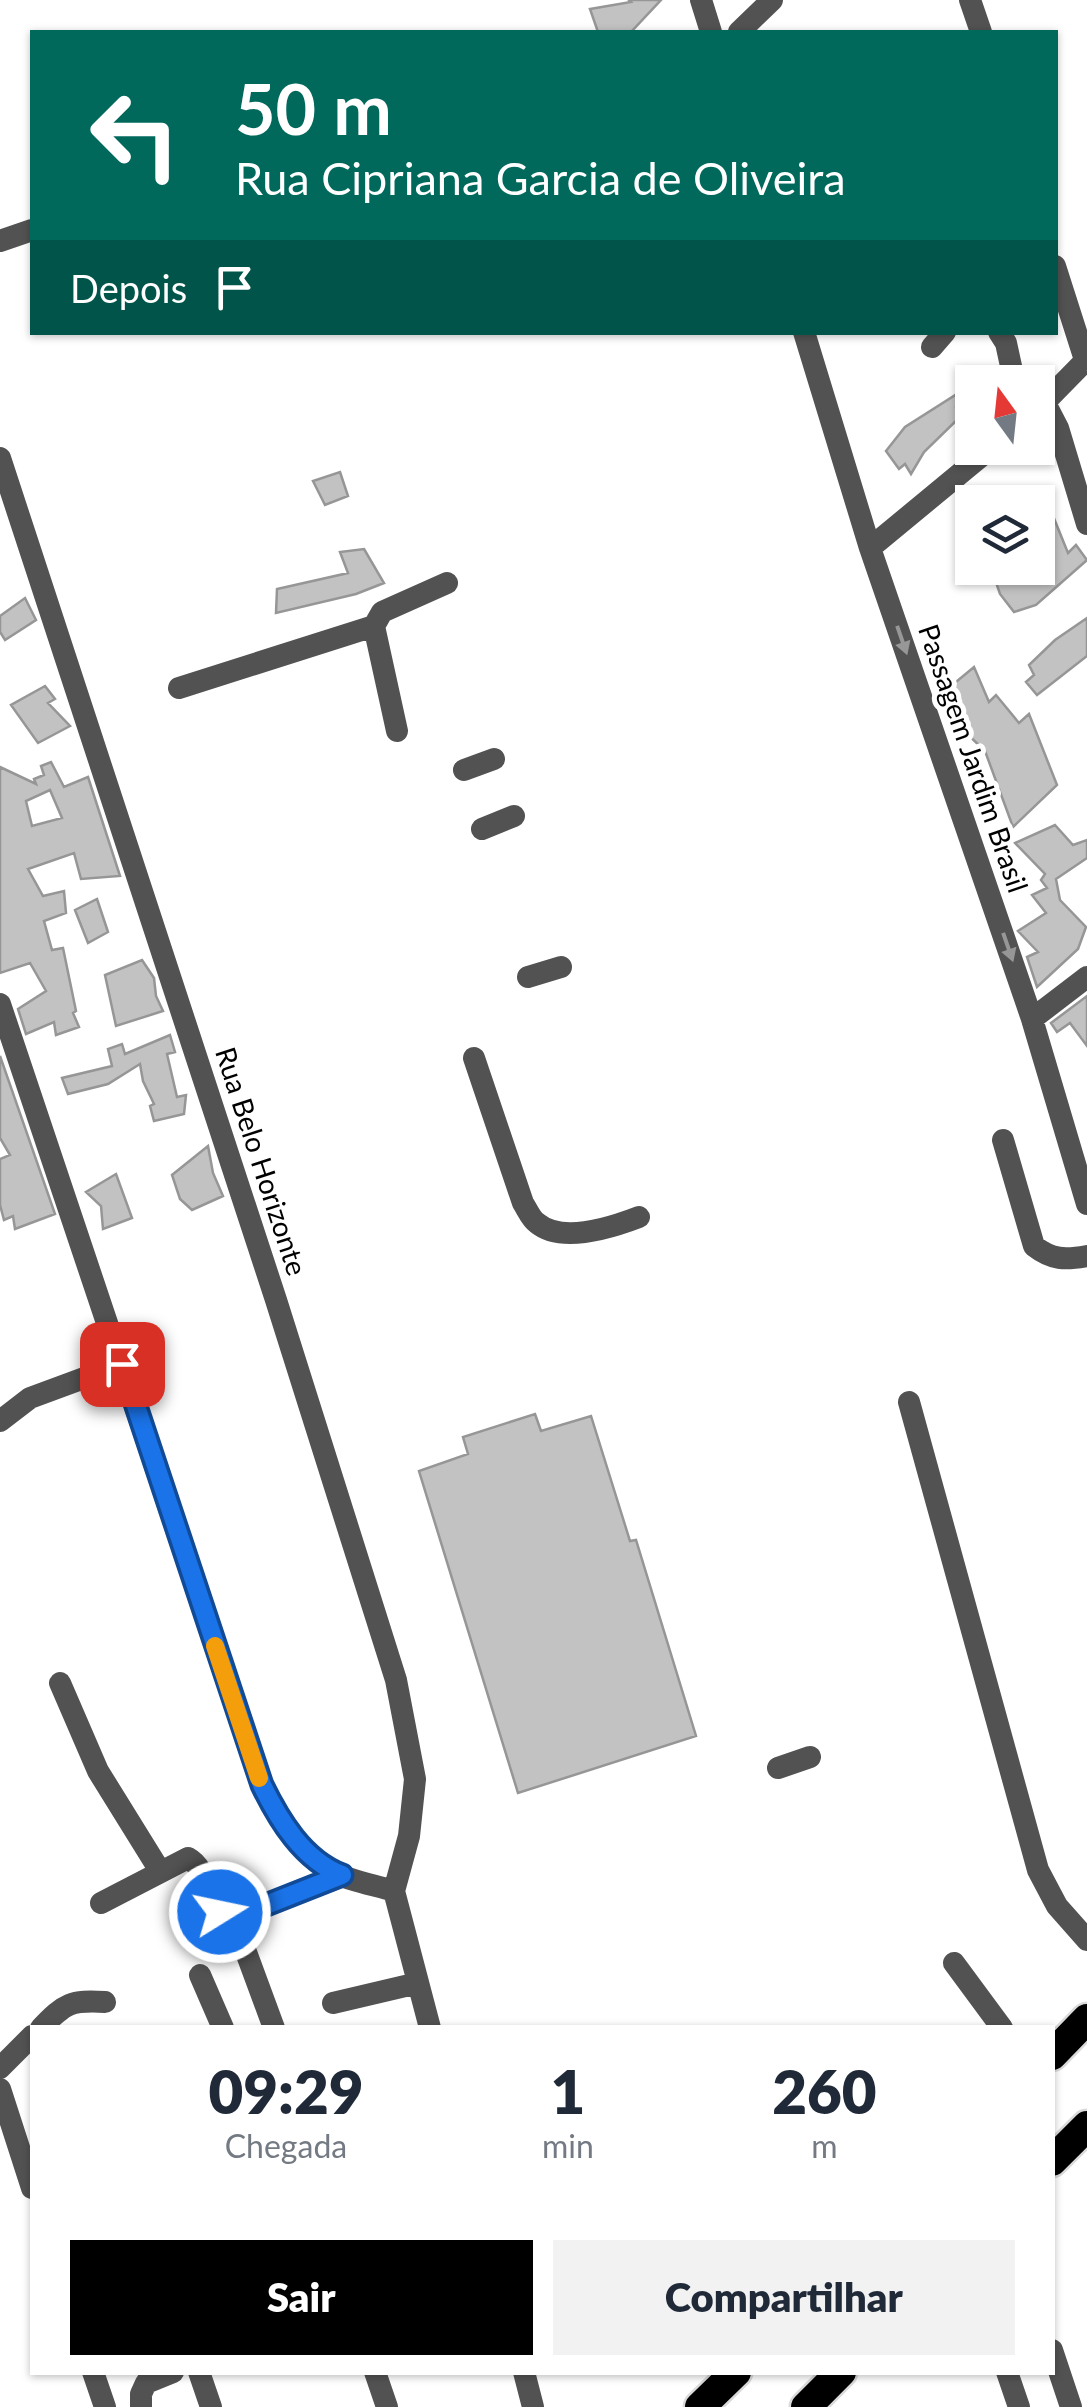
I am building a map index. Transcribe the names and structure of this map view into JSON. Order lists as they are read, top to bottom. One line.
{"streets":{"street":["Passagem Jardim Brasil","Rua Belo Horizonte"]},"one_way":["Passagem Jardim Brasil"],"north":"top","page":{"turn":["50 m","Rua Cipriana Garcia de Oliveira"],"then":"Depois","eta":["09:29","Chegada","1","min","260","m"],"buttons":["Sair","Compartilhar"]}}
